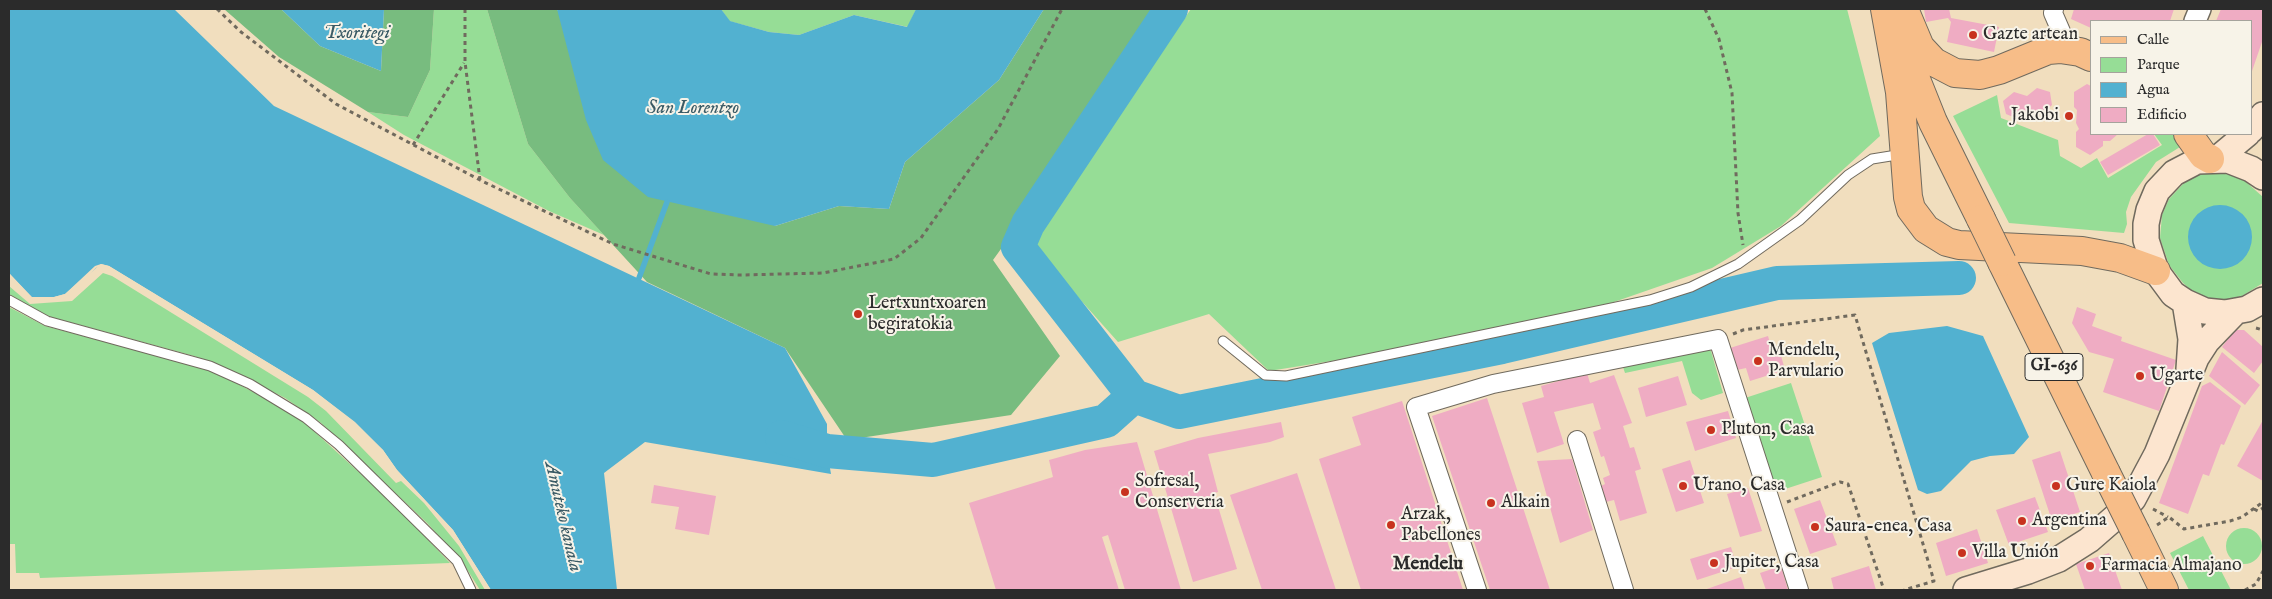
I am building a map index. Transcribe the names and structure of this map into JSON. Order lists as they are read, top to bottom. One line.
{"streets":{"main road":["GI-636"]},"districts":["Mendelu"],"water":["Txoritegi","San Lorentzo","Amuteko kanala"],"places":["Gazte artean","Jakobi","Lertxuntxoaren begiratokia","Mendelu, Parvulario","Ugarte","Pluton, Casa","Urano, Casa","Gure Kaiola","Sofresal, Conserveria","Alkain","Argentina","Arzak, Pabellones","Saura-enea, Casa","Villa Unión","Jupiter, Casa","Farmacia Almajano"],"legend":["Calle","Parque","Agua","Edificio"]}
